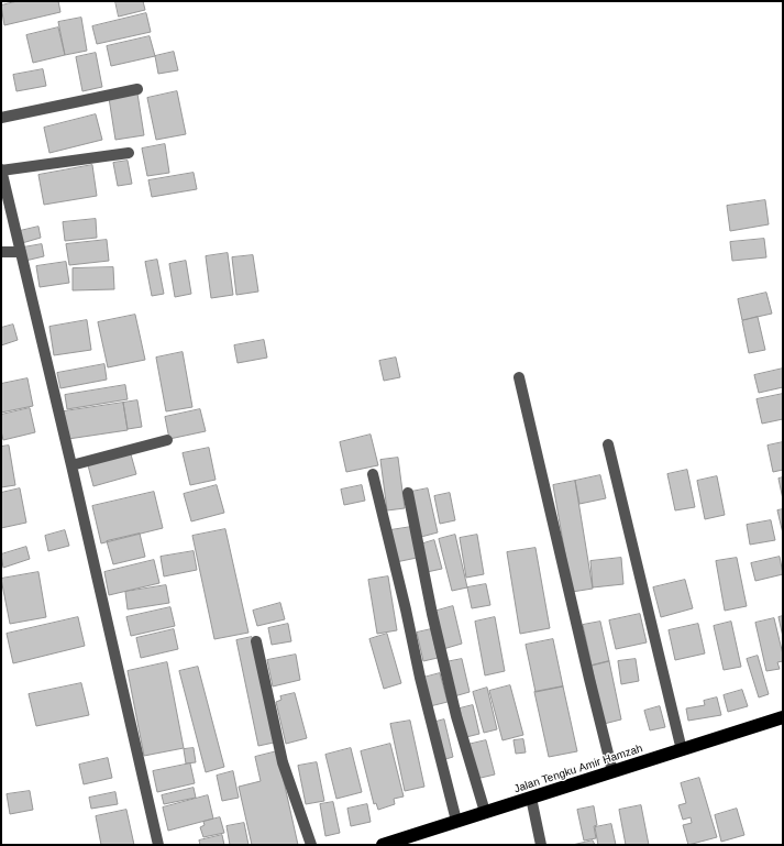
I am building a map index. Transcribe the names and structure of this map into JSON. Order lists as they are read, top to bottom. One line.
{"streets":{"highway":["Jalan Tengku Amir Hamzah"]}}
